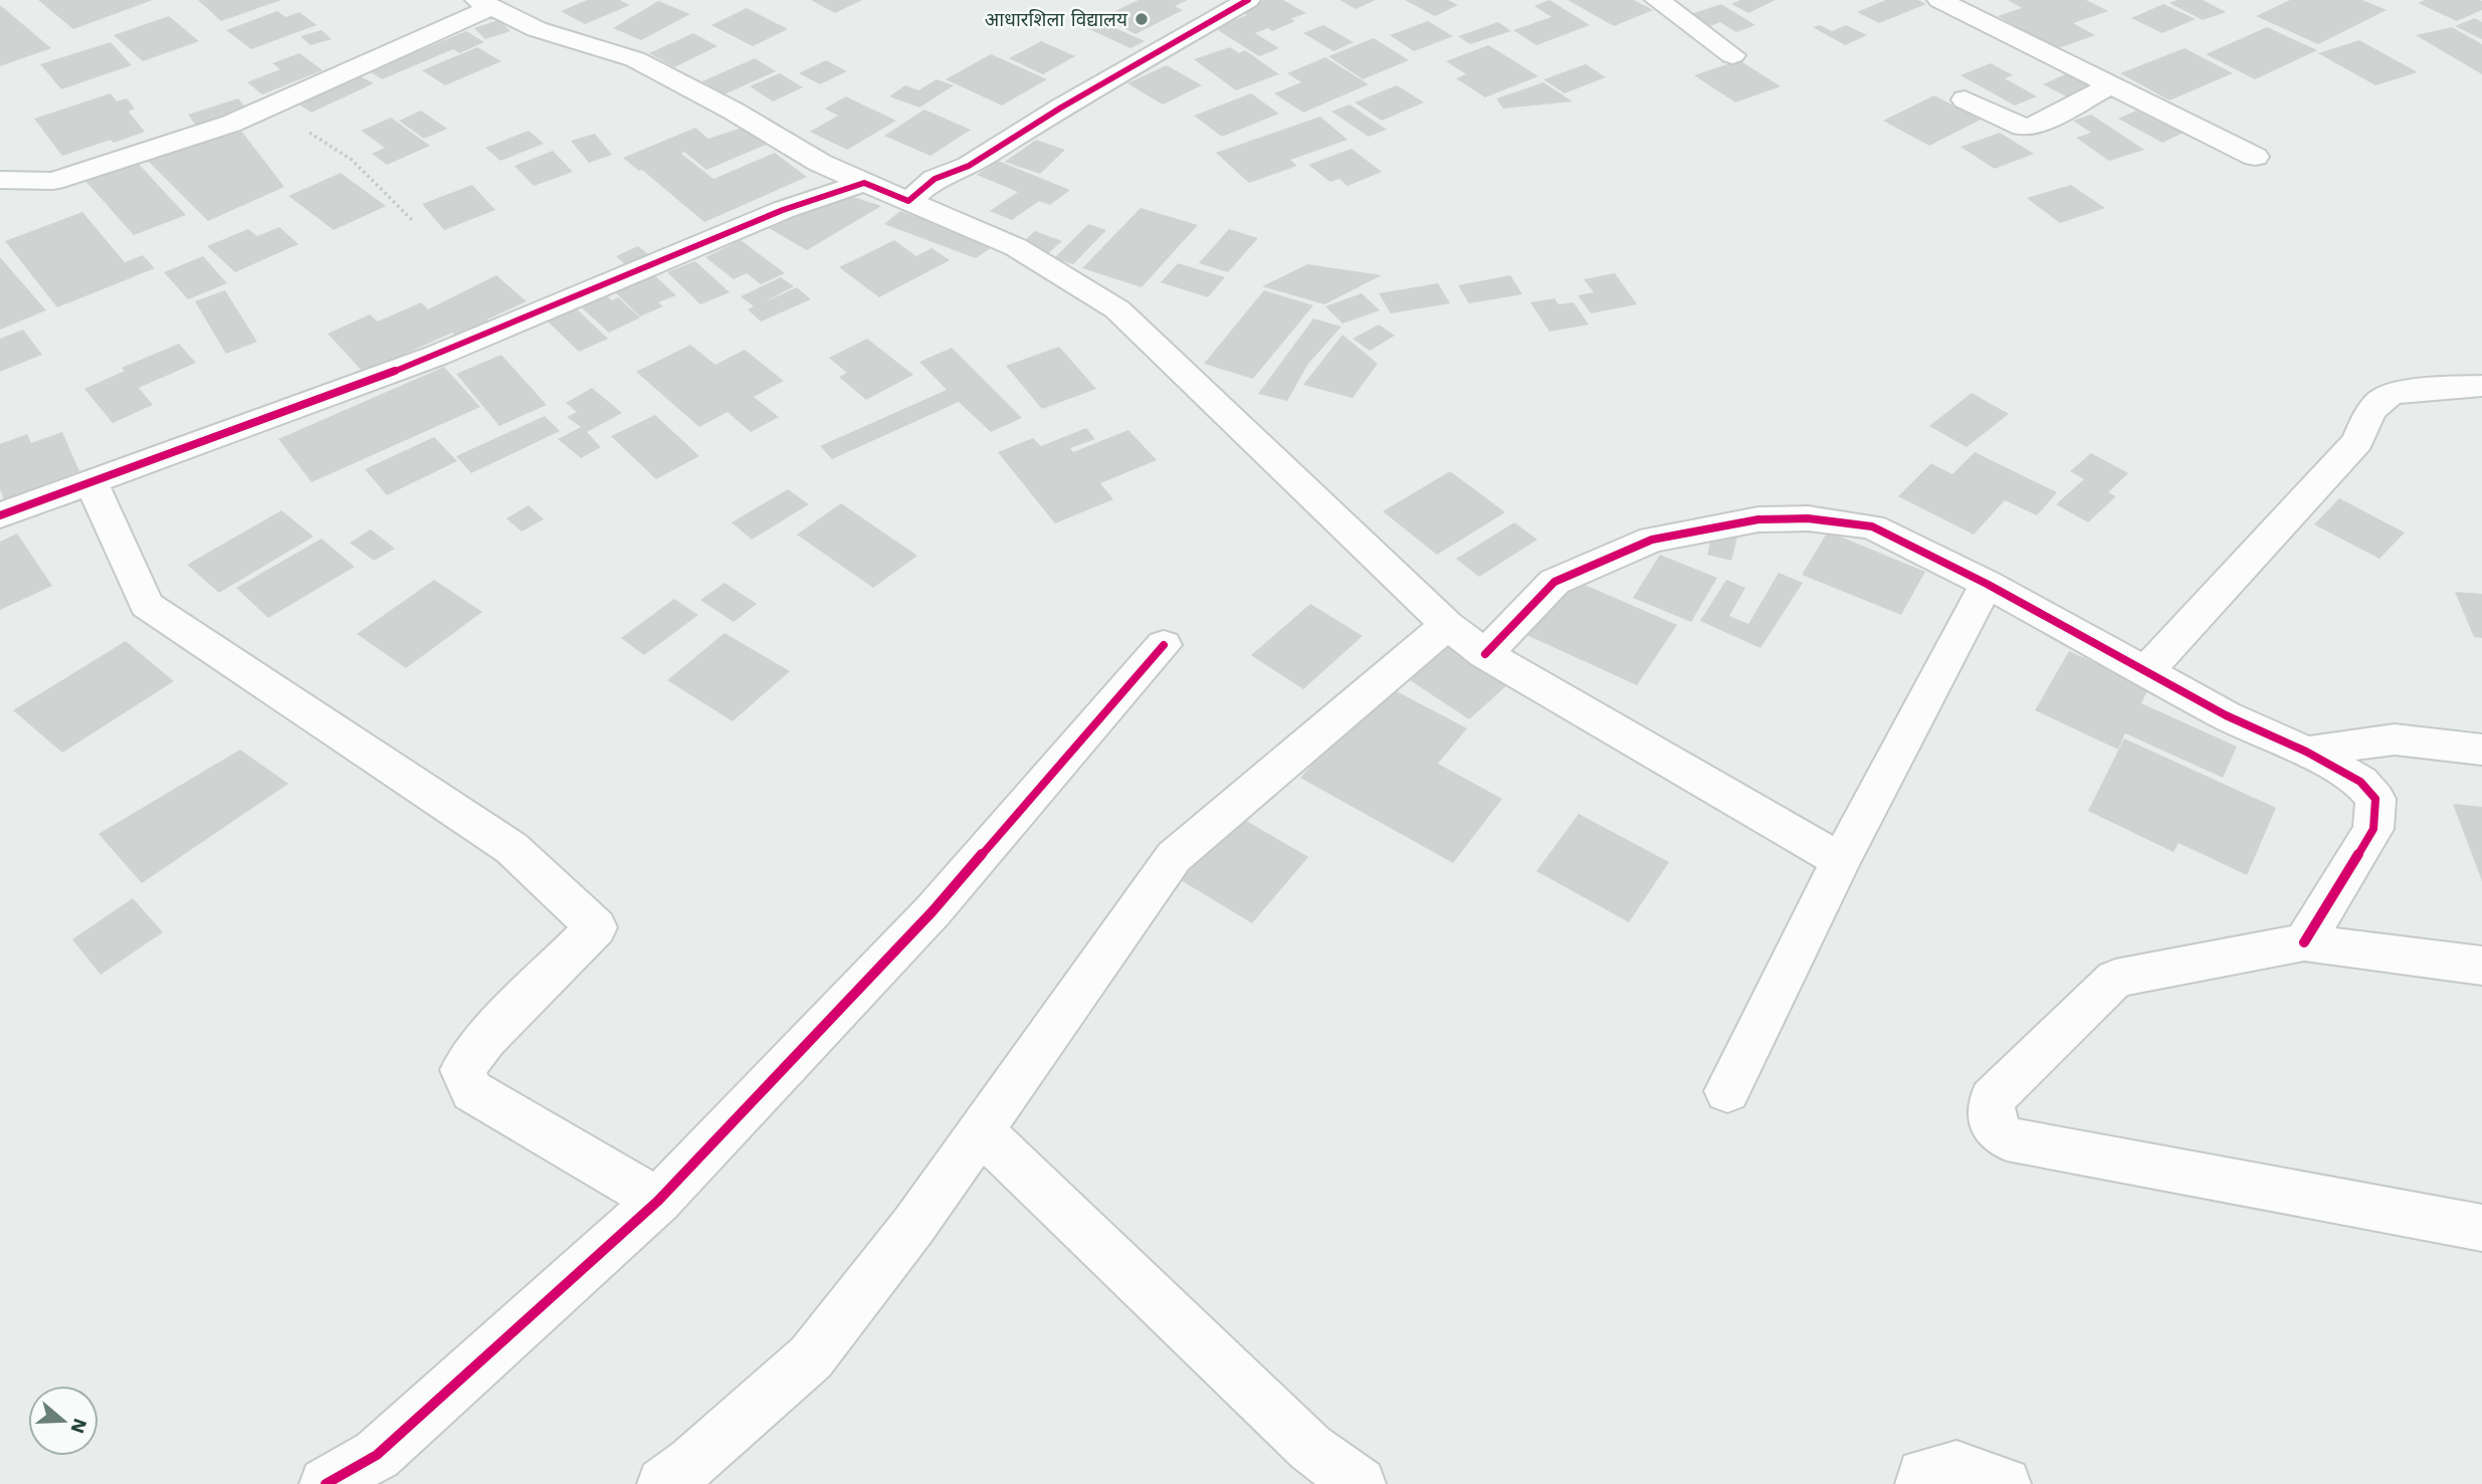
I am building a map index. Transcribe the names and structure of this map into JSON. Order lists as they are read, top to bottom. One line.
{"places":["आधारशिला विद्यालय"],"north":"right"}
